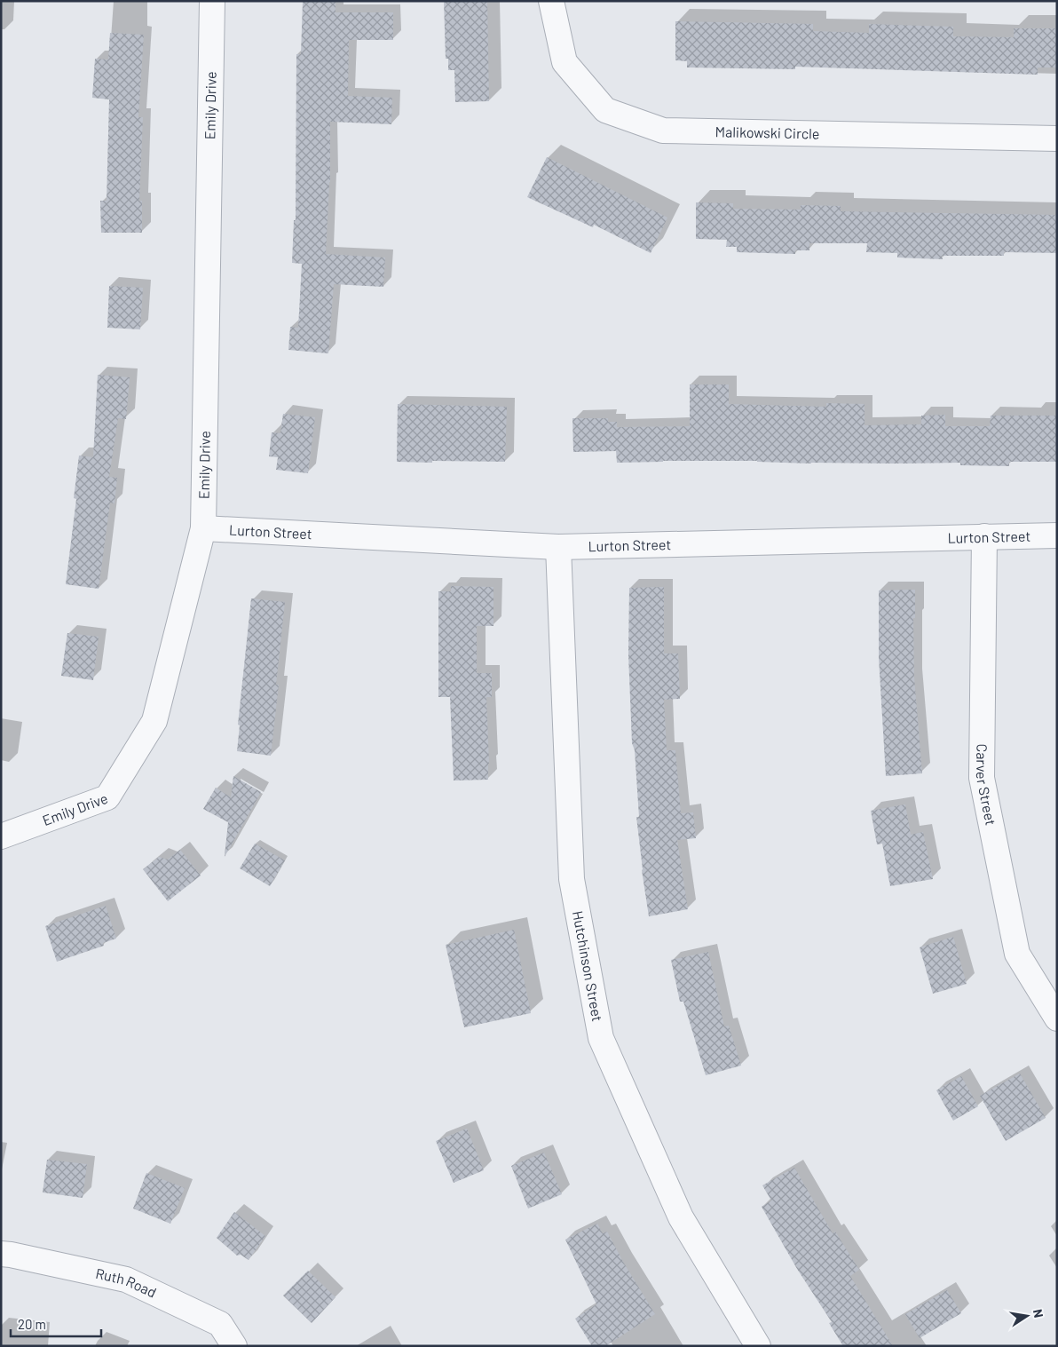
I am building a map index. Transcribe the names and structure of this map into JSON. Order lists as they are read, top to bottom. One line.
{"streets":{"street":["Emily Drive","Malikowski Circle","Lurton Street","Carver Street","Hutchinson Street","Ruth Road"]},"crossings":[["Emily Drive","Lurton Street"],["Lurton Street","Carver Street"],["Lurton Street","Hutchinson Street"]],"scale_bar":"20 m","north":"right"}
